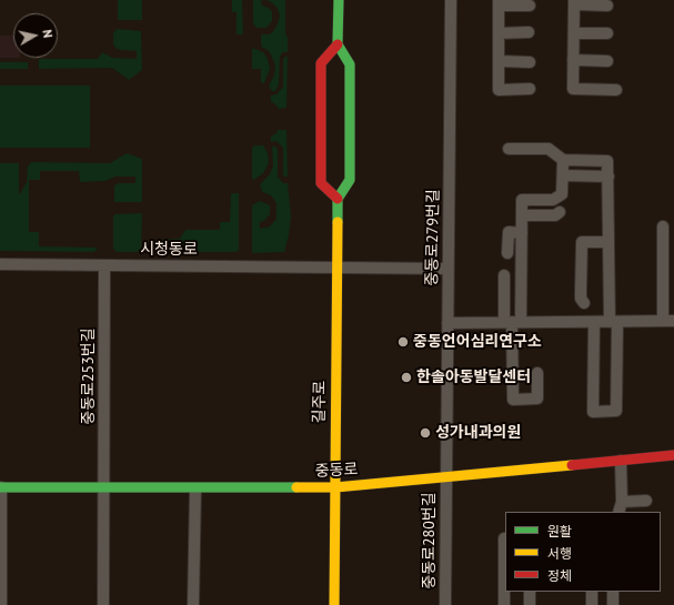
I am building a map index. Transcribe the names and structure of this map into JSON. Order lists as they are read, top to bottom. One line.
{"streets":{"street":["중동로279번길","시청동로","중동로253번길","길주로","중동로","중동로280번길"]},"crossings":[["중동로279번길","시청동로"],["중동로279번길","중동로"],["중동로279번길","중동로280번길"],["시청동로","중동로253번길"],["시청동로","길주로"],["중동로253번길","중동로"],["길주로","중동로"],["중동로","중동로280번길"]],"places":["중동언어심리연구소","한솔아동발달센터","성가내과의원"],"legend":["원활","서행","정체"],"north":"right"}
